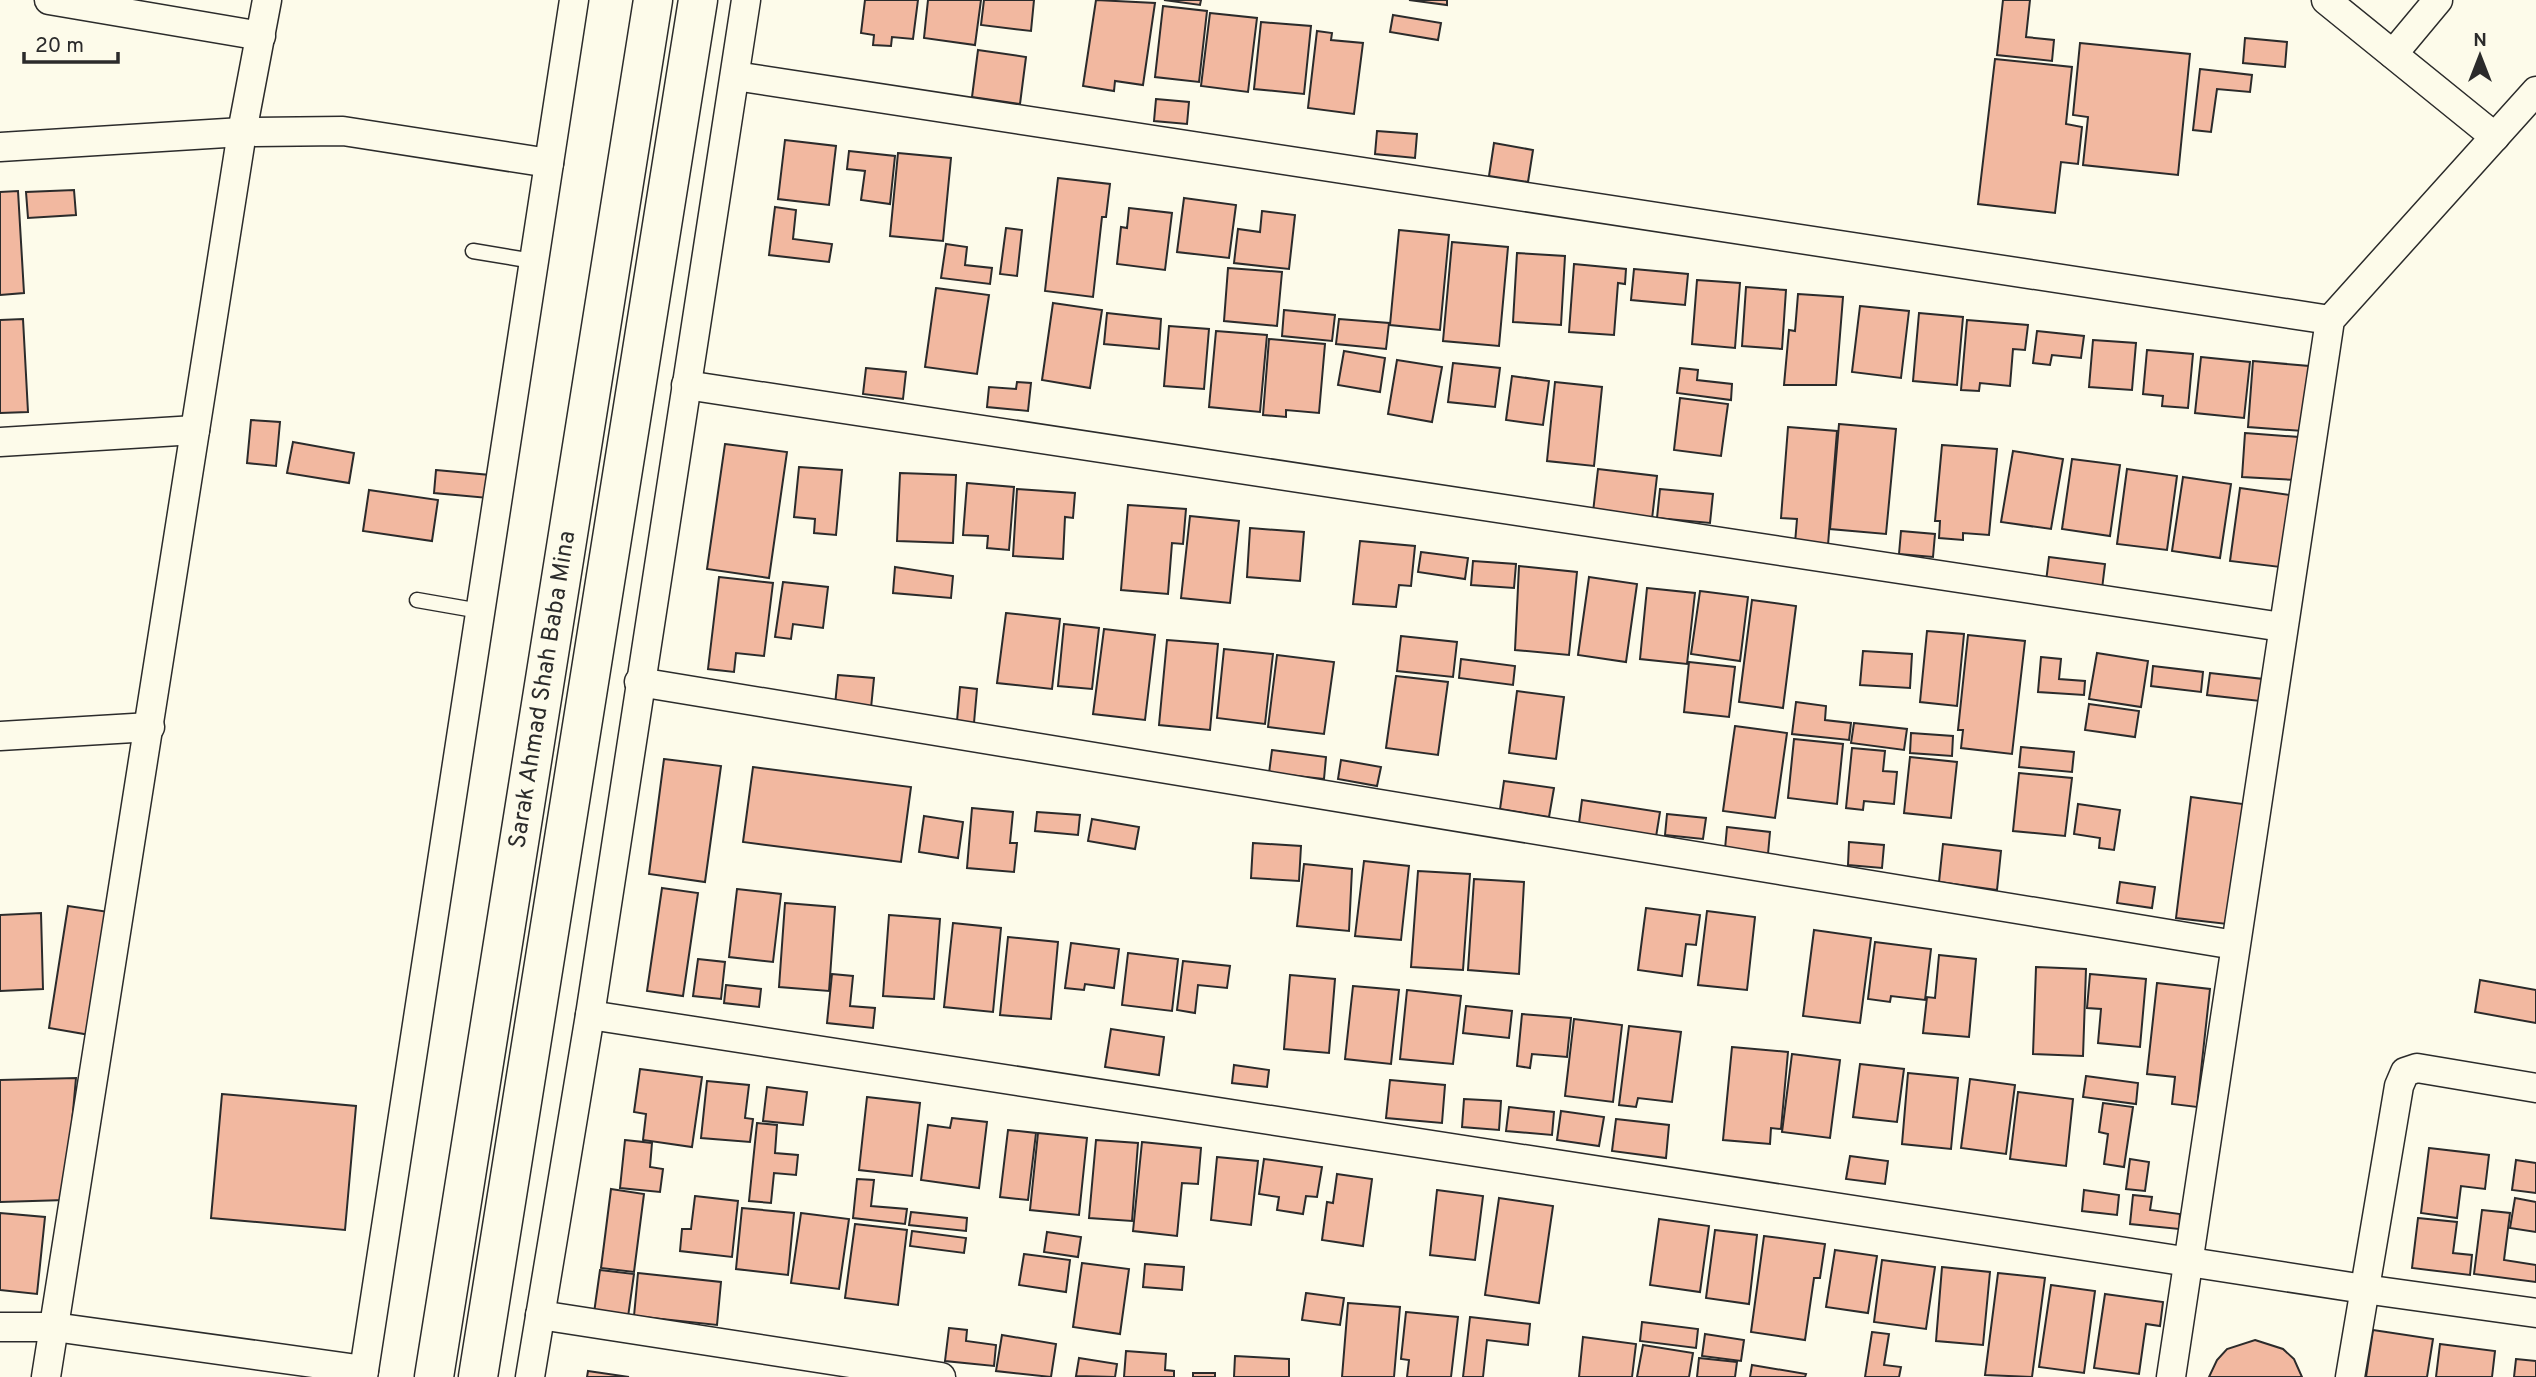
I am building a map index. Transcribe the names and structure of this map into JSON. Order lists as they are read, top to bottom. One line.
{"streets":{"highway":["Sarak Ahmad Shah Baba Mina"]},"scale_bar":"20 m","north":"top"}
